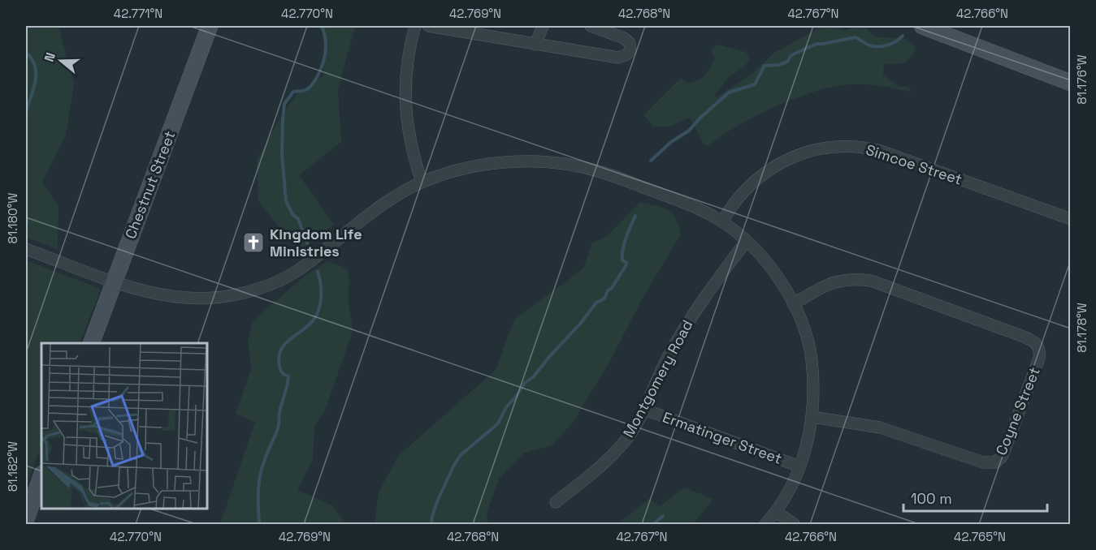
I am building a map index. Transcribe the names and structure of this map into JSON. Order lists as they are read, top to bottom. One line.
{"streets":{"street":["Simcoe Street","Chestnut Street","Montgomery Road","Coyne Street","Ermatinger Street"]},"crossings":[["Montgomery Road","Ermatinger Street"]],"places":{"church":["Kingdom Life Ministries"]},"scale_bar":"100 m","north":"left","coordinates":["42.771°N","42.770°N","42.769°N","42.768°N","42.767°N","42.766°N","81.176°W","81.180°W","81.178°W","81.182°W","42.765°N"]}
